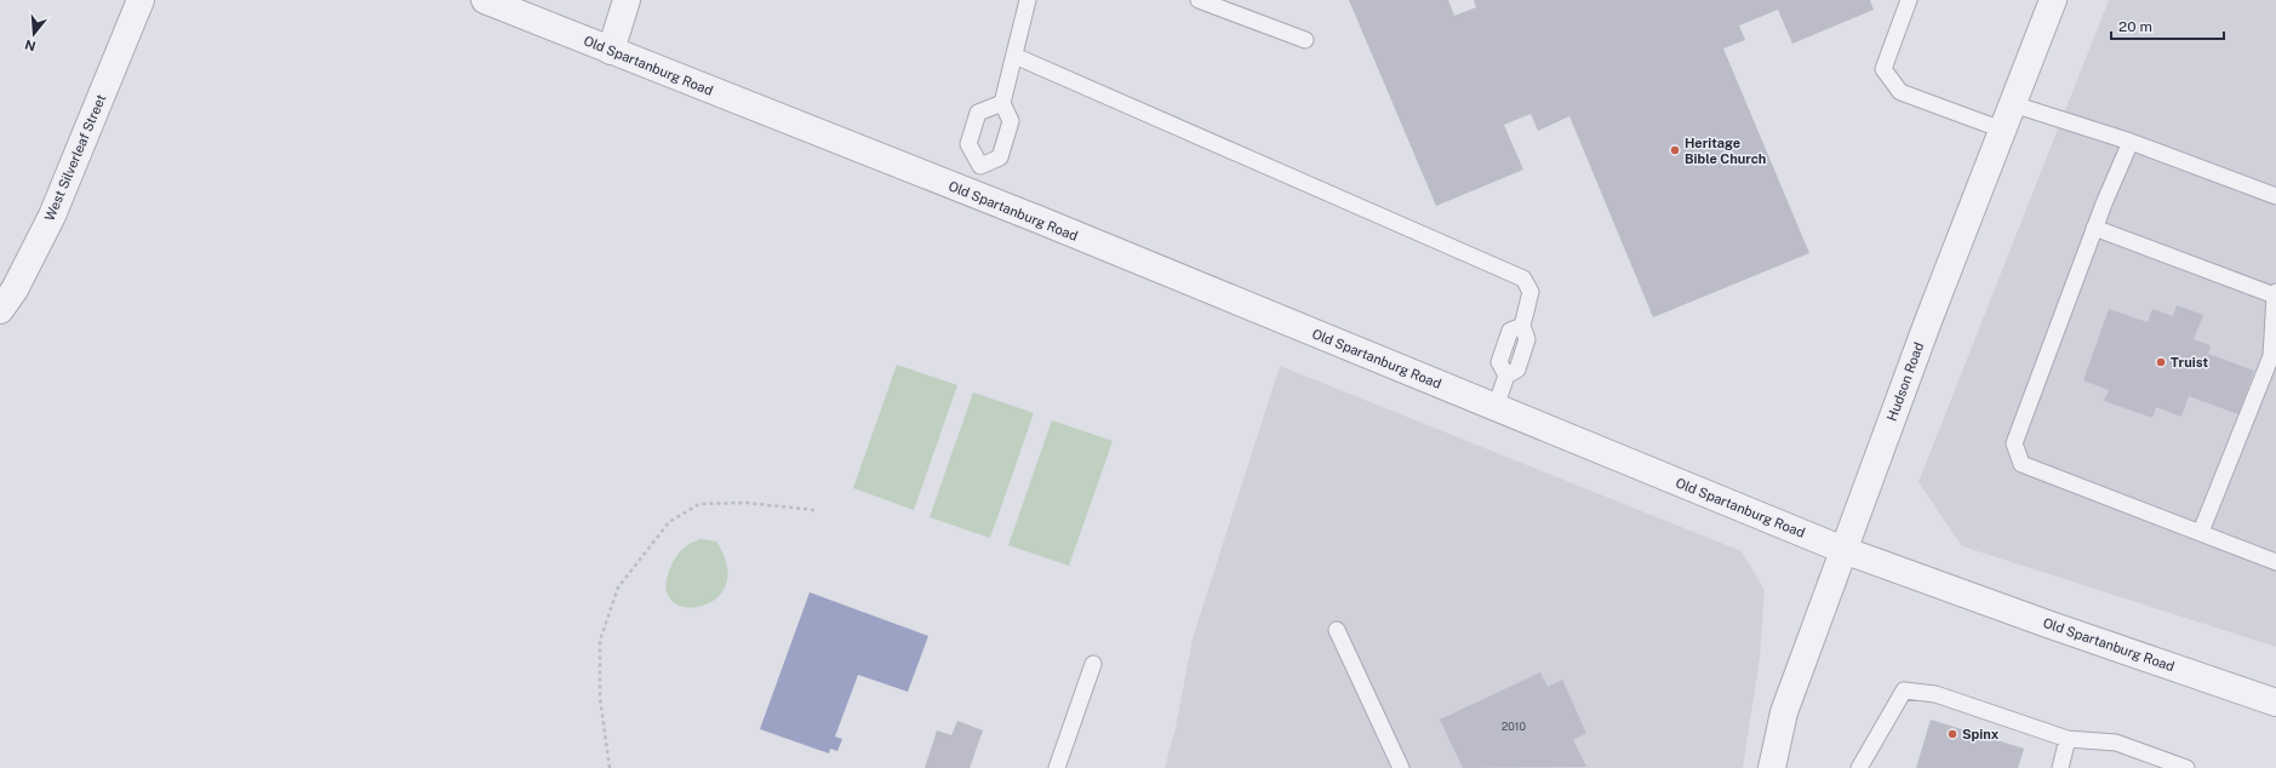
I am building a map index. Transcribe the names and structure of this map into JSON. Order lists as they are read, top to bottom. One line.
{"streets":{"street":["Old Spartanburg Road","West Silverleaf Street","Hudson Road"]},"crossings":[["Old Spartanburg Road","Hudson Road"]],"places":["Heritage Bible Church","Truist","Spinx"],"house_numbers":["2010"],"scale_bar":"20 m","north":"bottom"}
